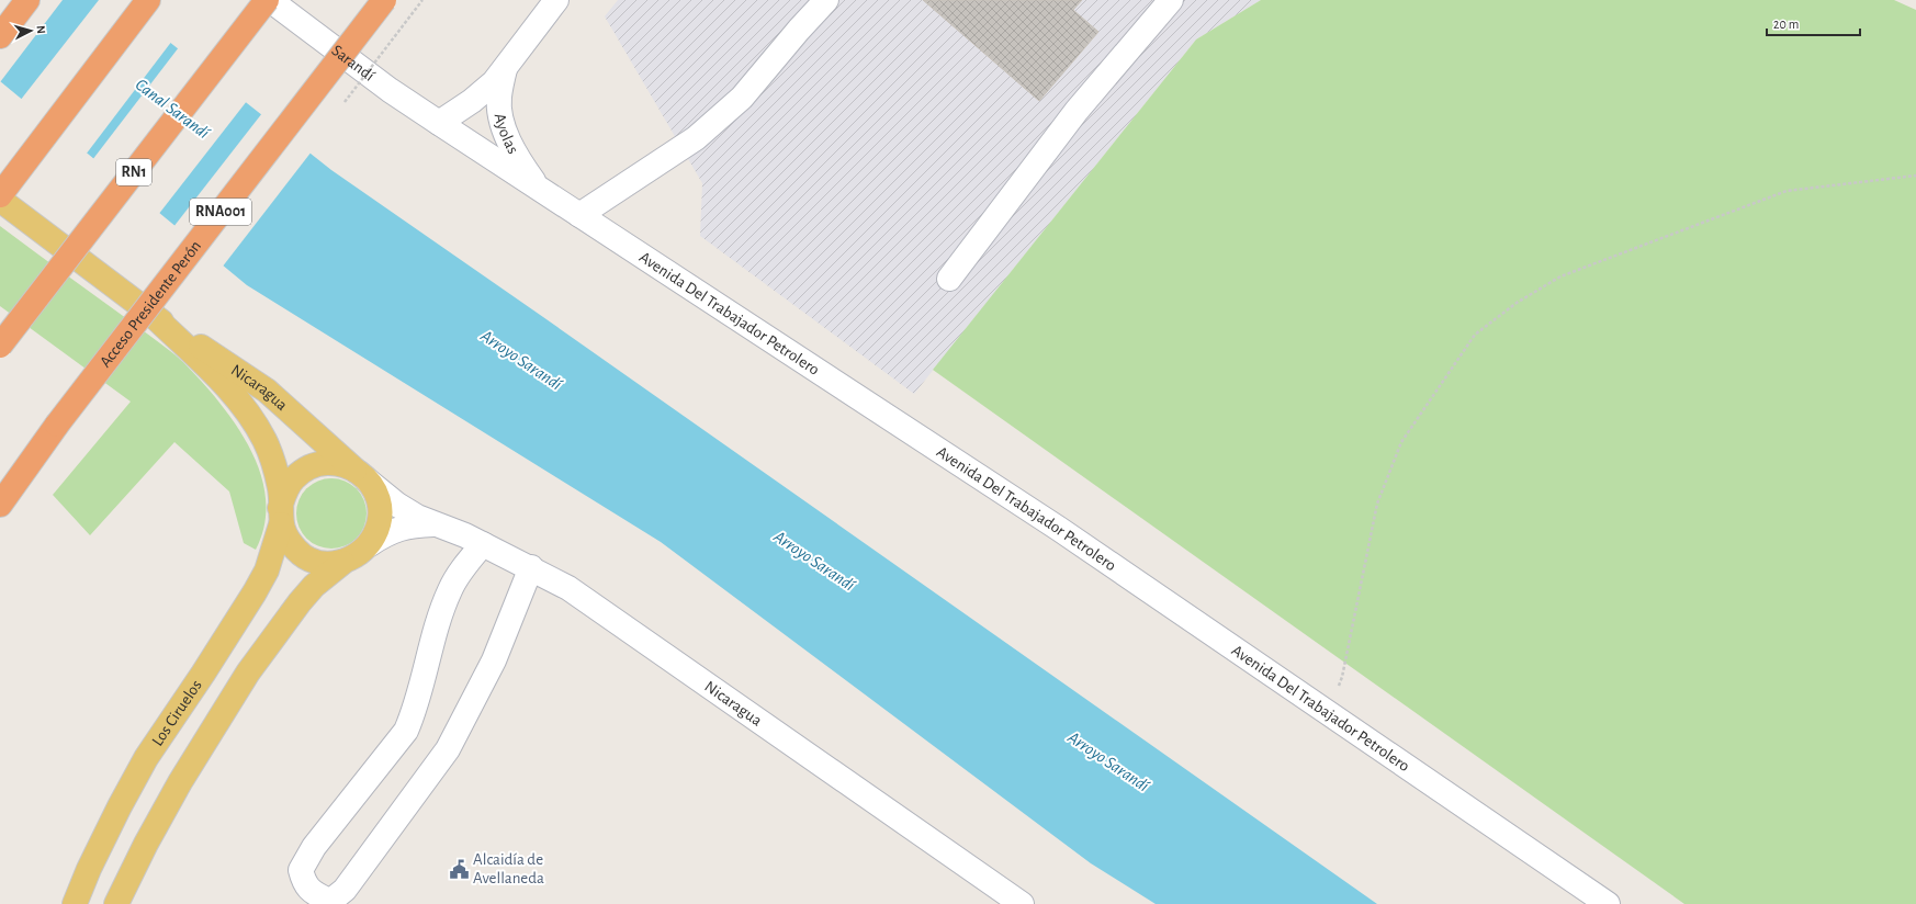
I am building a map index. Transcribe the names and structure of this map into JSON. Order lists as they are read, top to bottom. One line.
{"streets":{"highway":["RN1","RNA001","Acceso Presidente Perón"],"main road":["Nicaragua","Los Ciruelos"],"street":["Sarandí","Ayolas","Avenida Del Trabajador Petrolero"]},"crossings":[["Sarandí","Ayolas"],["Sarandí","RN1"],["Sarandí","Avenida Del Trabajador Petrolero"],["Ayolas","Avenida Del Trabajador Petrolero"],["Nicaragua","Los Ciruelos"]],"water":["Canal Sarandí","Arroyo Sarandí"],"places":{"public building":["Alcaidía de Avellaneda"]},"scale_bar":"20 m","north":"right"}
